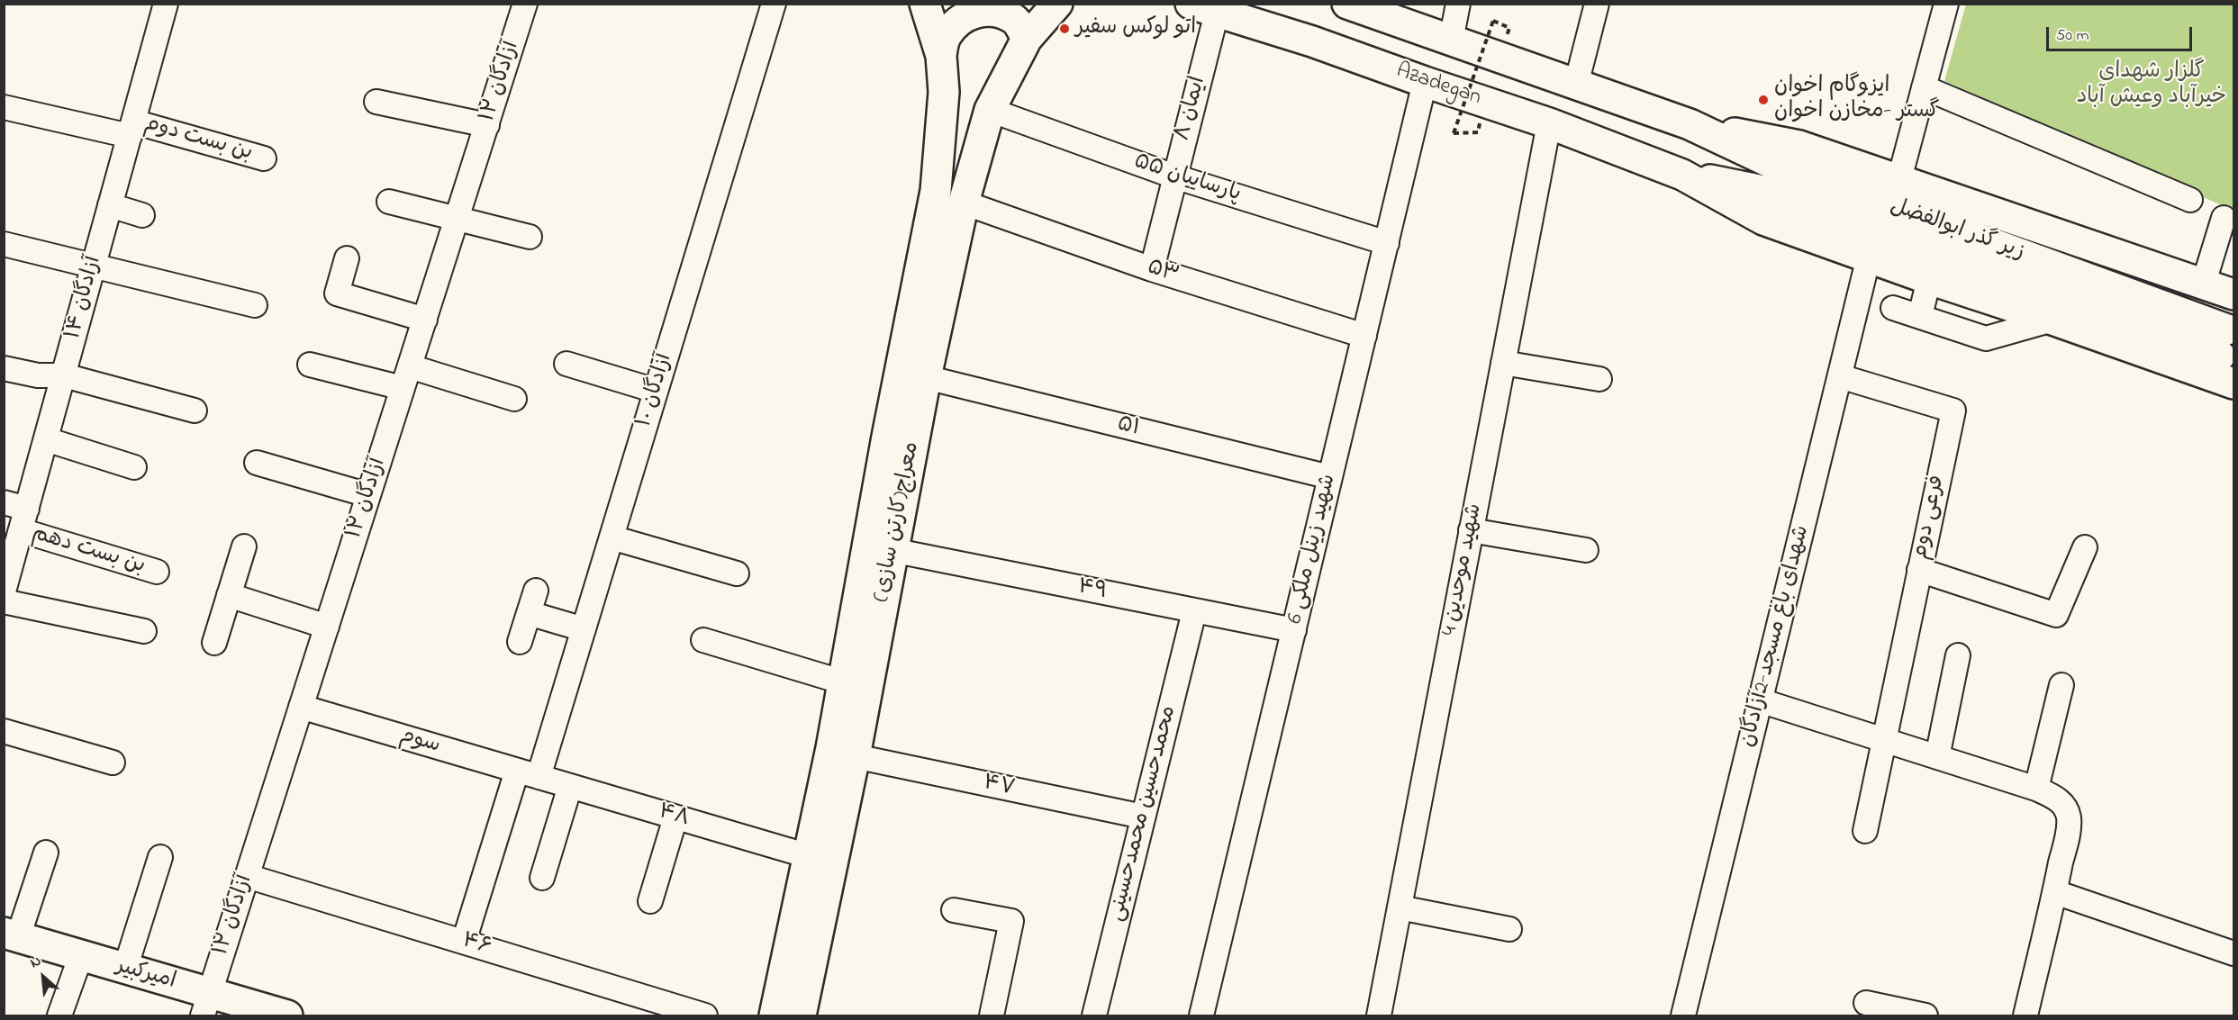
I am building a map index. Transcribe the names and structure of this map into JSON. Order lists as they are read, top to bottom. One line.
{"streets":{"main road":["Azadegan","زیر گذر ابوالفضل","معراج(کارتن سازی)","امیرکبیر"],"street":["۱۲ آزادگان","۸ ایمان","بن بست دوم","پارساییان ۵۵","۵۳","۱۴ آزادگان","۱۰ آزادگان","۵۱","فرعی دوم","6 شهید زینل ملکی","بن بست دهم","4 شهید موحدین","۴۹","شهدای‌ باغ مسجد-2آزادگان","سوم","۴۷","محمدحسین محمدحسینی","۴۸","۴۶"]},"crossings":[["۱۲ آزادگان","سوم"],["۱۲ آزادگان","۴۶"],["۱۲ آزادگان","امیرکبیر"],["Azadegan","۸ ایمان"],["Azadegan","زیر گذر ابوالفضل"],["Azadegan","6 شهید زینل ملکی"],["Azadegan","4 شهید موحدین"],["۸ ایمان","پارساییان ۵۵"],["۸ ایمان","۵۳"],["بن بست دوم","۱۴ آزادگان"],["پارساییان ۵۵","معراج(کارتن سازی)"],["پارساییان ۵۵","6 شهید زینل ملکی"],["۵۳","معراج(کارتن سازی)"],["۵۳","6 شهید زینل ملکی"],["۱۴ آزادگان","بن بست دهم"],["۱۰ آزادگان","سوم"],["۱۰ آزادگان","۴۸"],["۱۰ آزادگان","۴۶"],["۵۱","معراج(کارتن سازی)"],["۵۱","6 شهید زینل ملکی"],["فرعی دوم","شهدای‌ باغ مسجد-2آزادگان"],["معراج(کارتن سازی)","۴۹"],["معراج(کارتن سازی)","۴۷"],["معراج(کارتن سازی)","۴۸"],["6 شهید زینل ملکی","۴۹"],["۴۹","محمدحسین محمدحسینی"],["سوم","۴۸"],["۴۷","محمدحسین محمدحسینی"]],"parks":["گلزار شهدای خیرآباد وعیش آباد"],"places":["اتو لوکس سفیر","ایزوگام اخوان گستر -مخازن اخوان"],"scale_bar":"50 m","north":"top left"}
